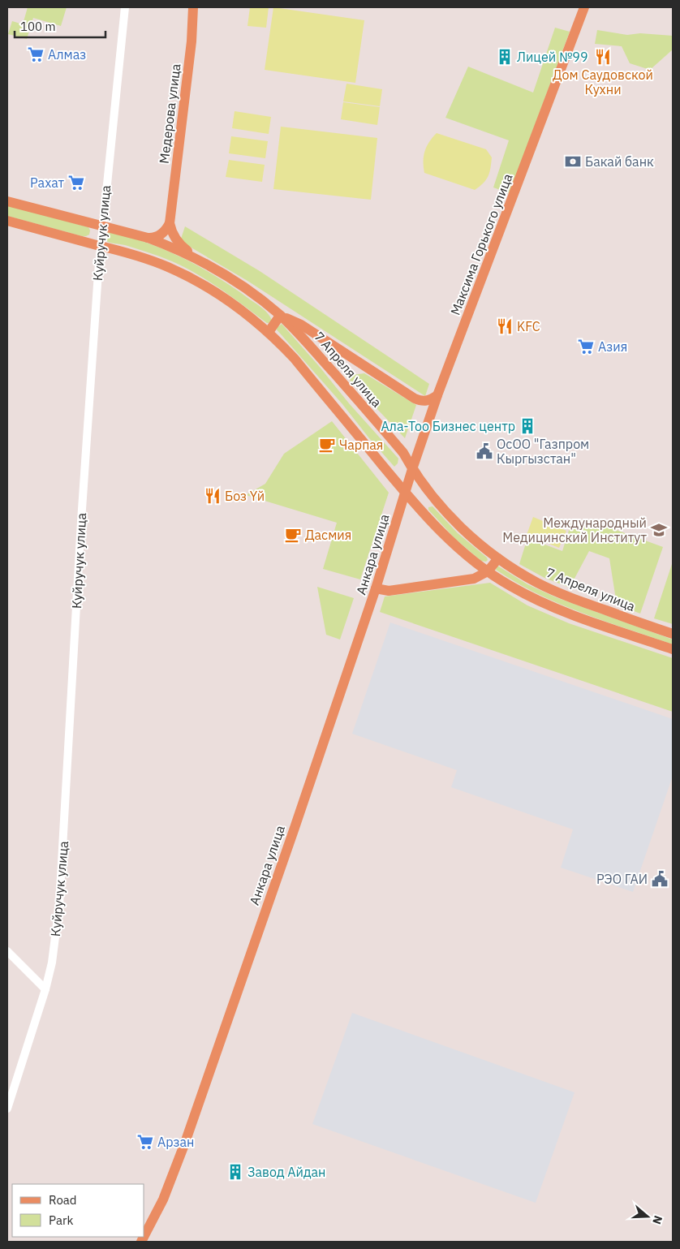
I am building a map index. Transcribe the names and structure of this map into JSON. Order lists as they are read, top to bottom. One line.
{"streets":{"main road":["Медерова улица","Максима Горького улица","7 Апреля улица","Анкара улица"],"street":["Куйручук улица"]},"crossings":[["Медерова улица","7 Апреля улица"],["Куйручук улица","7 Апреля улица"],["Максима Горького улица","7 Апреля улица"],["Максима Горького улица","Анкара улица"]],"places":{"supermarket":["Алмаз","Рахат","Азия","Арзан"],"building":["Лицей №99","Ала-Тоо Бизнес центр","Завод Айдан"],"restaurant":["Дом Саудовской Кухни","KFC","Боз Үй"],"bank":["Бакай банк"],"cafe":["Чарпая","Дасмия"],"public building":["ОсОО \"Газпром Кыргызстан\"","РЭО ГАИ"],"school or university":["Международный Медицинский Институт"]},"legend":["Road","Park"],"scale_bar":"100 m","north":"right"}
